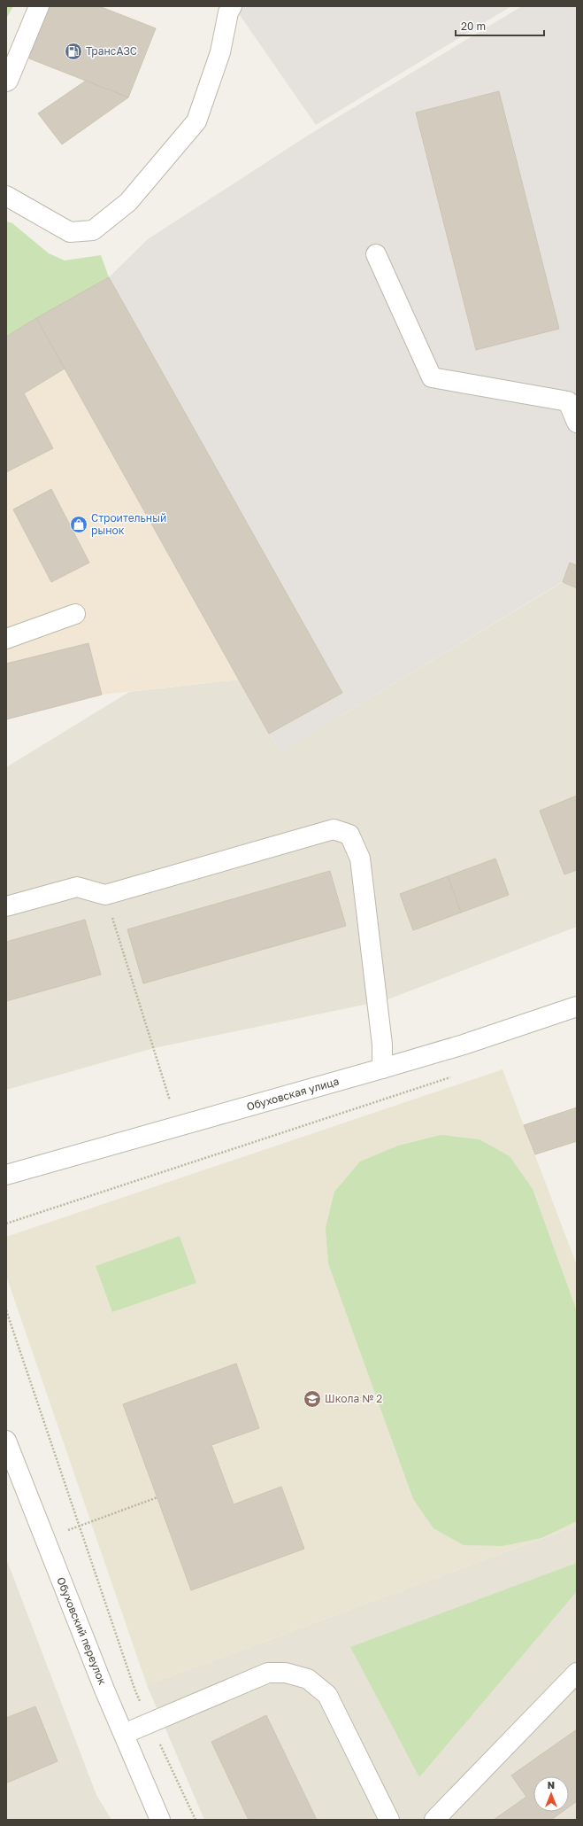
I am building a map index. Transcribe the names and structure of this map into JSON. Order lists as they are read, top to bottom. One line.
{"streets":{"street":["Обуховская улица","Обуховский переулок"]},"places":{"fuel station":["ТрансАЗС"],"shop":["Строительный рынок"],"school or university":["Школа № 2"]},"scale_bar":"20 m","north":"top"}
